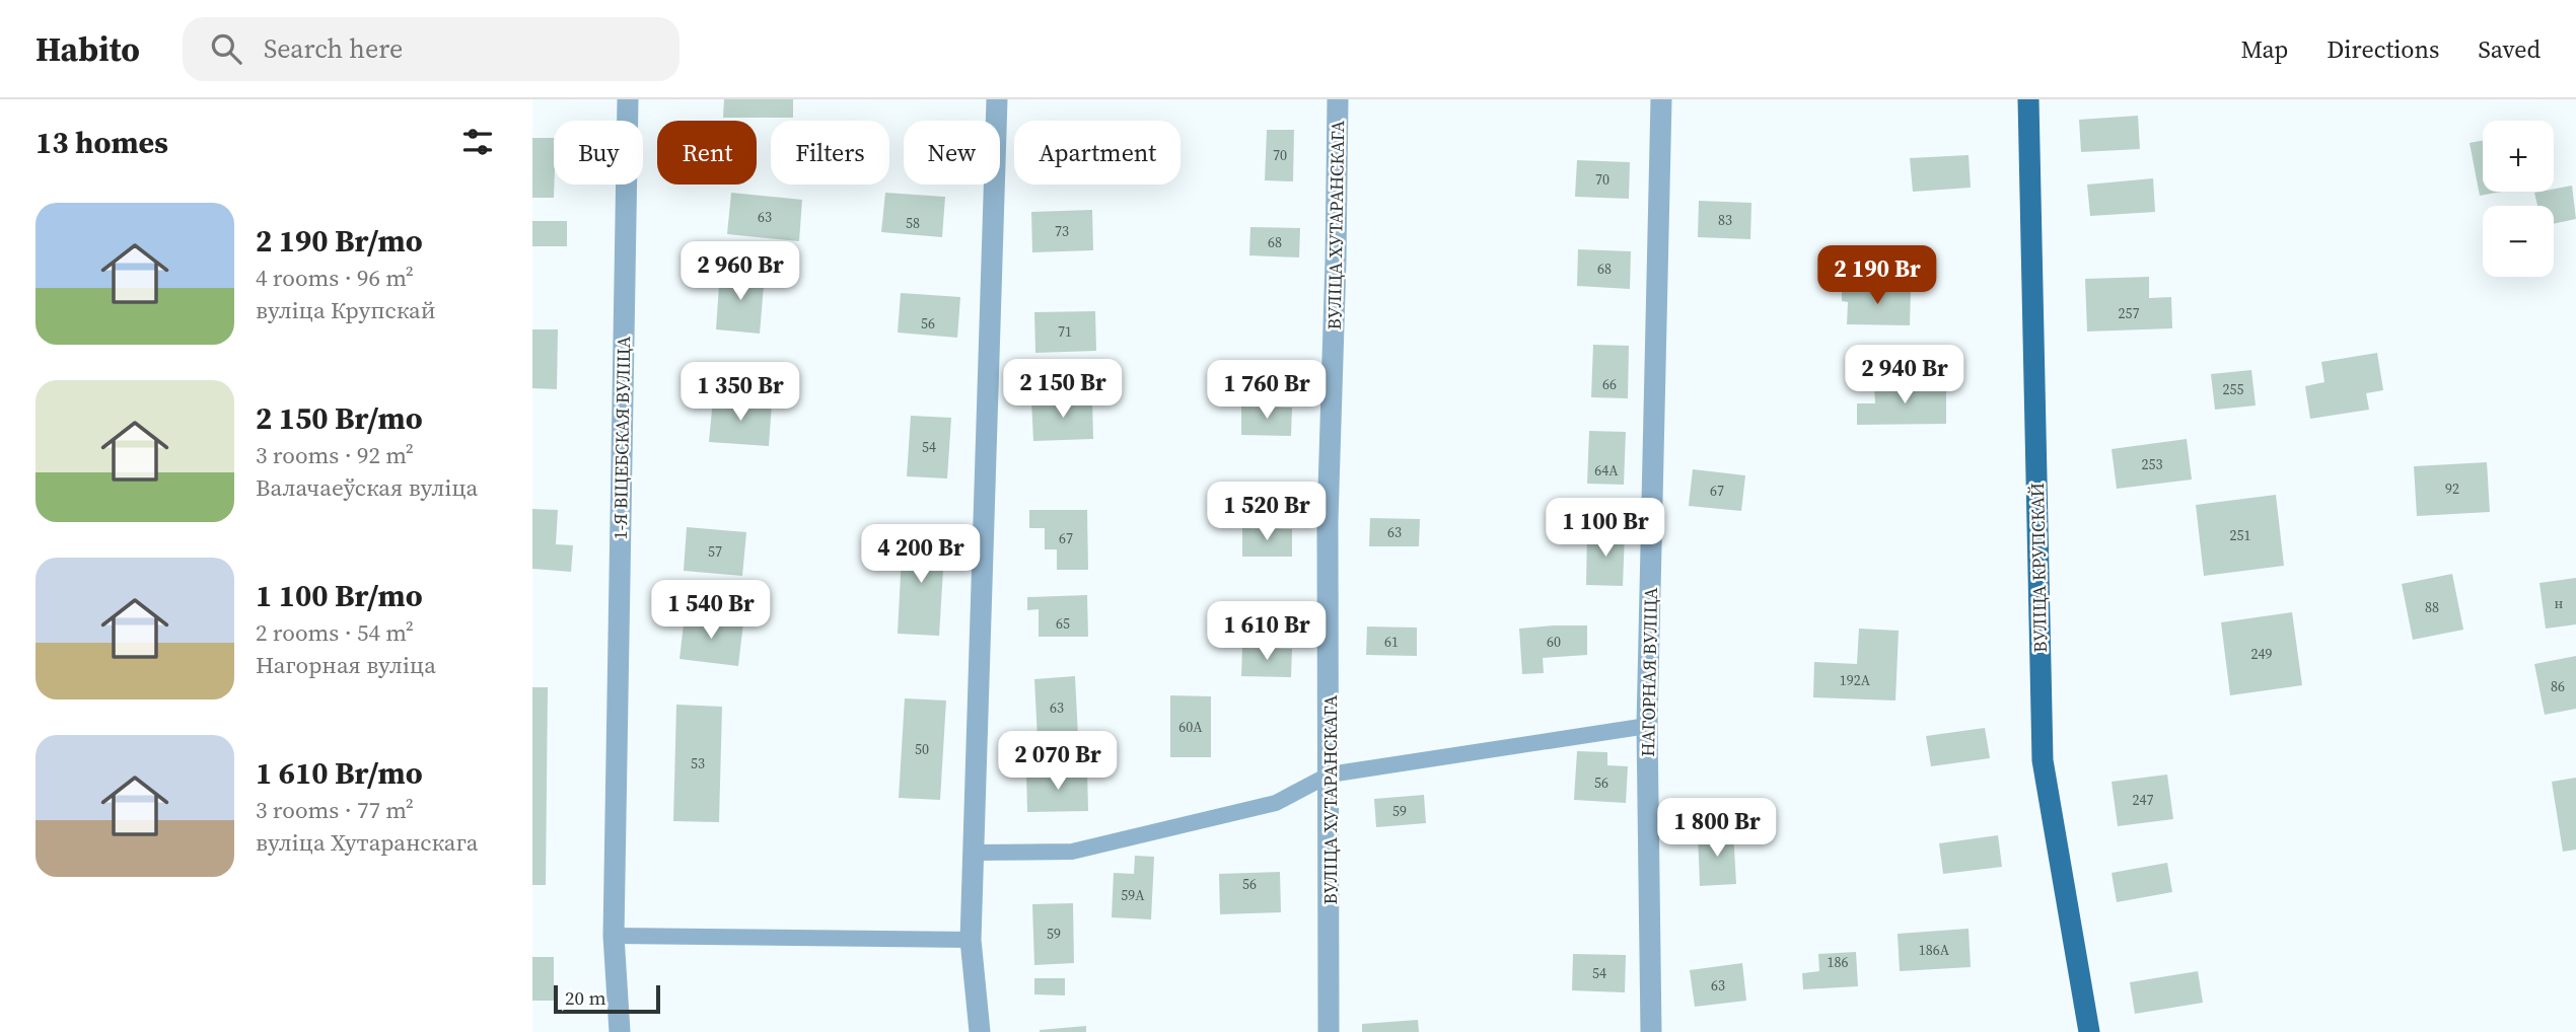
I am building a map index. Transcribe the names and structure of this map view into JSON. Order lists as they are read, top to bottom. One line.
{"streets":{"main road":["ВУЛІЦА КРУПСКАЙ"],"street":["ВУЛІЦА ХУТАРАНСКАГА","1-Я ВІЦЕБСКАЯ ВУЛІЦА","НАГОРНАЯ ВУЛІЦА"]},"house_numbers":["70","70","63","83","58","73","68","68","257","56","71","66","255","54","253","64А","92","67","63","251","67","57","н","88","65","61","60","249","192А","86","63","60А","50","53","56","247","59","56","59А","59","186А","186","54","63"],"scale_bar":"20 m","page":{"header":"Habito","search":"Search here","nav":["Map","Directions","Saved"],"heading":"13 homes","map_buttons":["+","−"],"chip":["Buy","Rent","Filters","New","Apartment"],"list":[{"name":"2 190 Br/mo","note":"4 rooms · 96 m² · вуліца Крупскай"},{"name":"2 150 Br/mo","note":"3 rooms · 92 m² · Валачаеўская вуліца"},{"name":"1 100 Br/mo","note":"2 rooms · 54 m² · Нагорная вуліца"},{"name":"1 610 Br/mo","note":"3 rooms · 77 m² · вуліца Хутаранскага"}],"price":["2 960 Br","2 190 Br","2 940 Br","2 150 Br","1 760 Br","1 350 Br","1 520 Br","1 100 Br","4 200 Br","1 540 Br","1 610 Br","2 070 Br","1 800 Br"],"scale":"20 m"}}
